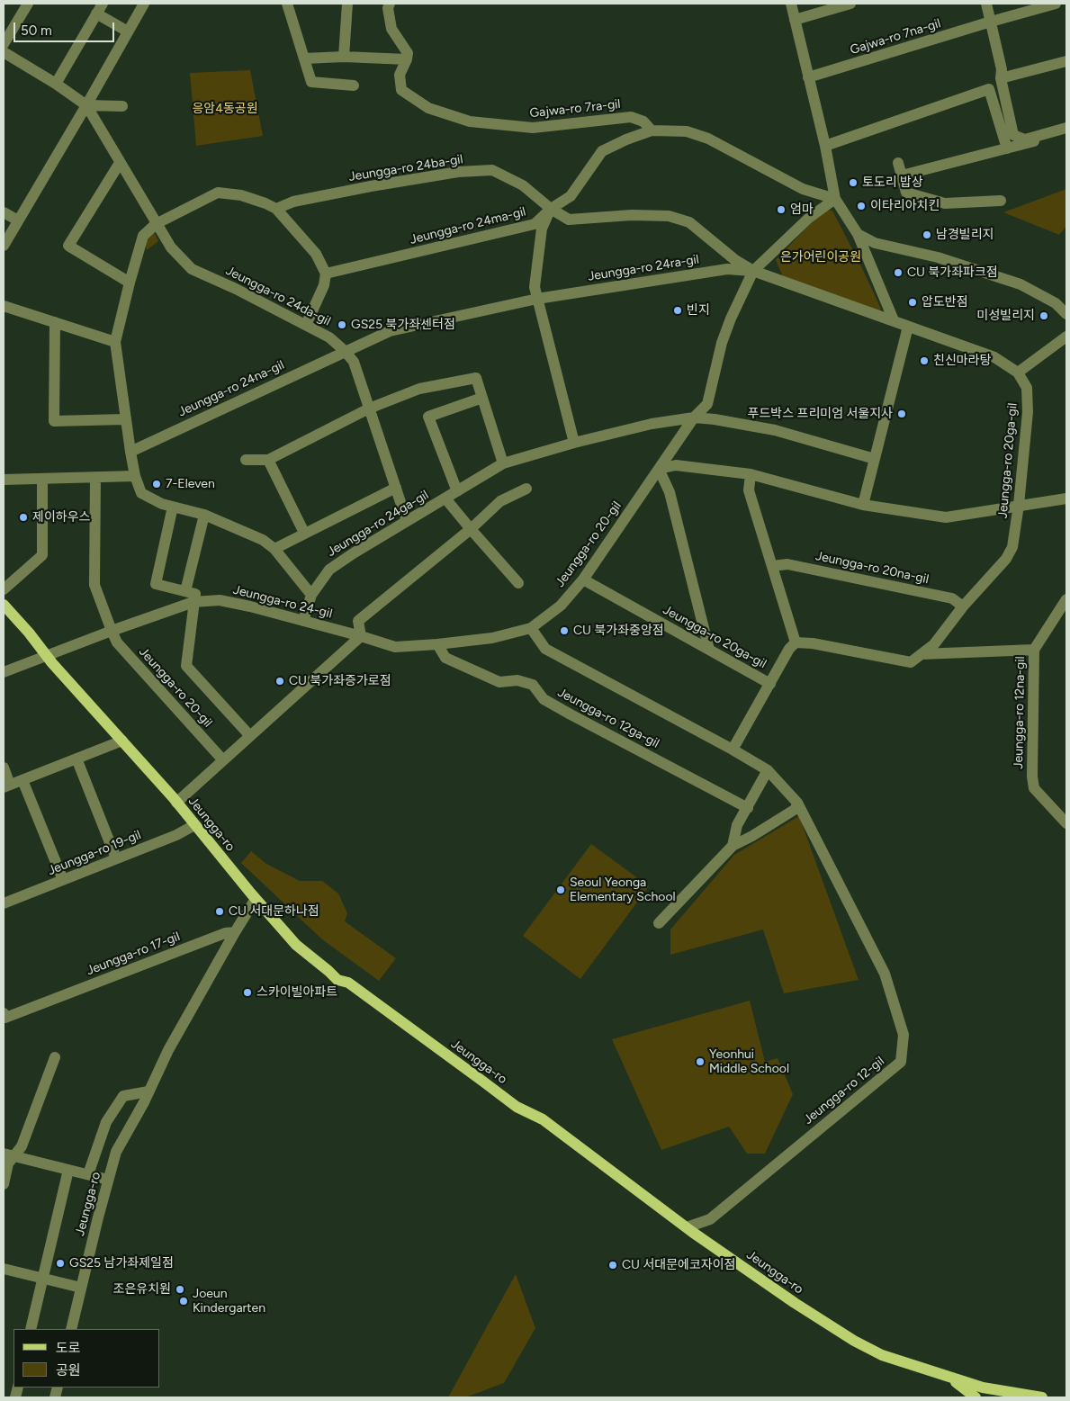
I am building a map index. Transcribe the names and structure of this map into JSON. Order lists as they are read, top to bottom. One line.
{"streets":{"main road":["Jeungga-ro"],"street":["Gajwa-ro 7na-gil","Gajwa-ro 7ra-gil","Jeungga-ro 24ba-gil","Jeungga-ro 24ma-gil","Jeungga-ro 24ra-gil","Jeungga-ro 24da-gil","Jeungga-ro 24na-gil","Jeungga-ro 20ga-gil","Jeungga-ro 24ga-gil","Jeungga-ro 20-gil","Jeungga-ro 20na-gil","Jeungga-ro 24-gil","Jeungga-ro 12na-gil","Jeungga-ro 12ga-gil","Jeungga-ro 19-gil","Jeungga-ro 17-gil","Jeungga-ro 12-gil"]},"crossings":[["Jeungga-ro 24ba-gil","Jeungga-ro 24ma-gil"],["Jeungga-ro 24ra-gil","Jeungga-ro 24da-gil"],["Jeungga-ro 24ra-gil","Jeungga-ro 24na-gil"],["Jeungga-ro 24ra-gil","Jeungga-ro 20-gil"],["Jeungga-ro 24da-gil","Jeungga-ro 24na-gil"],["Jeungga-ro 24da-gil","Jeungga-ro 24ga-gil"],["Jeungga-ro 20ga-gil","Jeungga-ro 20-gil"],["Jeungga-ro 20ga-gil","Jeungga-ro 20na-gil"],["Jeungga-ro 20ga-gil","Jeungga-ro 12na-gil"],["Jeungga-ro 24ga-gil","Jeungga-ro 20-gil"],["Jeungga-ro 24ga-gil","Jeungga-ro 24-gil"],["Jeungga-ro 20-gil","Jeungga-ro 24-gil"],["Jeungga-ro 20-gil","Jeungga-ro 12ga-gil"],["Jeungga-ro 24-gil","Jeungga-ro"],["Jeungga-ro","Jeungga-ro 19-gil"],["Jeungga-ro","Jeungga-ro 17-gil"],["Jeungga-ro","Jeungga-ro 12-gil"]],"parks":["응암4동공원","은가어린이공원"],"places":["토도리 밥상","이타리아치킨","엄마","남경빌리지","CU 북가좌파크점","압도반점","빈지","미성빌리지","GS25 북가좌센터점","친신마라탕","푸드박스 프리미엄 서울지사","7-Eleven","제이하우스","CU 북가좌중앙점","CU 북가좌증가로점","Seoul Yeonga Elementary School","CU 서대문하나점","스카이빌아파트","Yeonhui Middle School","GS25 남가좌제일점","CU 서대문에코자이점","조은유치원","Joeun Kindergarten"],"legend":["도로","공원"],"scale_bar":"50 m"}
